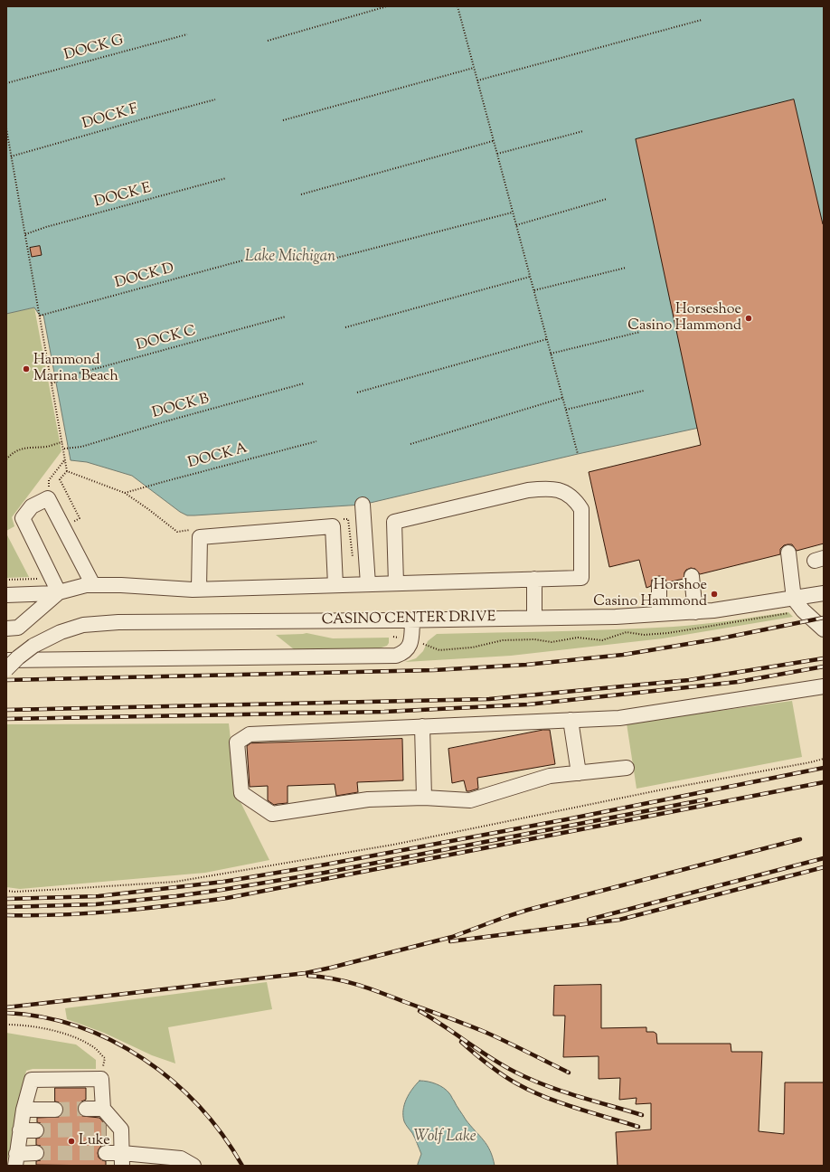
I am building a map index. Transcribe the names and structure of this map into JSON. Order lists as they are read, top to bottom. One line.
{"streets":{"street":["CASINO CENTER DRIVE"],"path":["DOCK G","DOCK F","DOCK E","DOCK D","DOCK C","DOCK B","DOCK A"]},"water":["Lake Michigan","Wolf Lake"],"places":["Horseshoe Casino Hammond","Hammond Marina Beach","Horshoe Casino Hammond","Luke"]}
